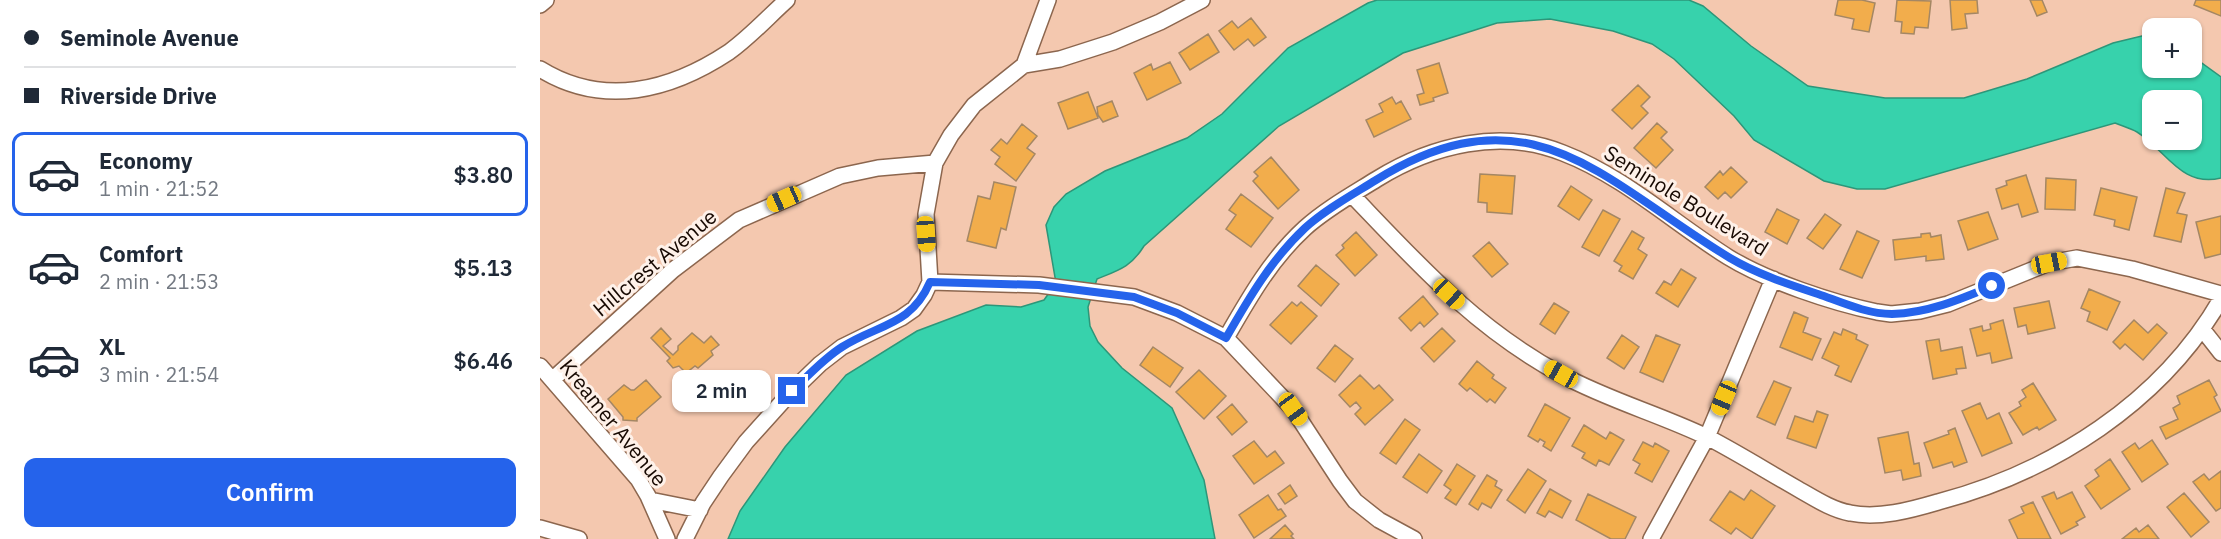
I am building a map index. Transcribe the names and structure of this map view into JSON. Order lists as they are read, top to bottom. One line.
{"streets":{"street":["Seminole Boulevard","Hillcrest Avenue","Kreamer Avenue"]},"crossings":[["Hillcrest Avenue","Kreamer Avenue"]],"page":{"banner":["Seminole Avenue","Riverside Drive"],"map_buttons":["+","−"],"list":[{"name":"Economy","note":"1 min · 21:52","value":"$3.80"},{"name":"Comfort","note":"2 min · 21:53","value":"$5.13"},{"name":"XL","note":"3 min · 21:54","value":"$6.46"}],"bubble":"2 min","buttons":"Confirm"}}
